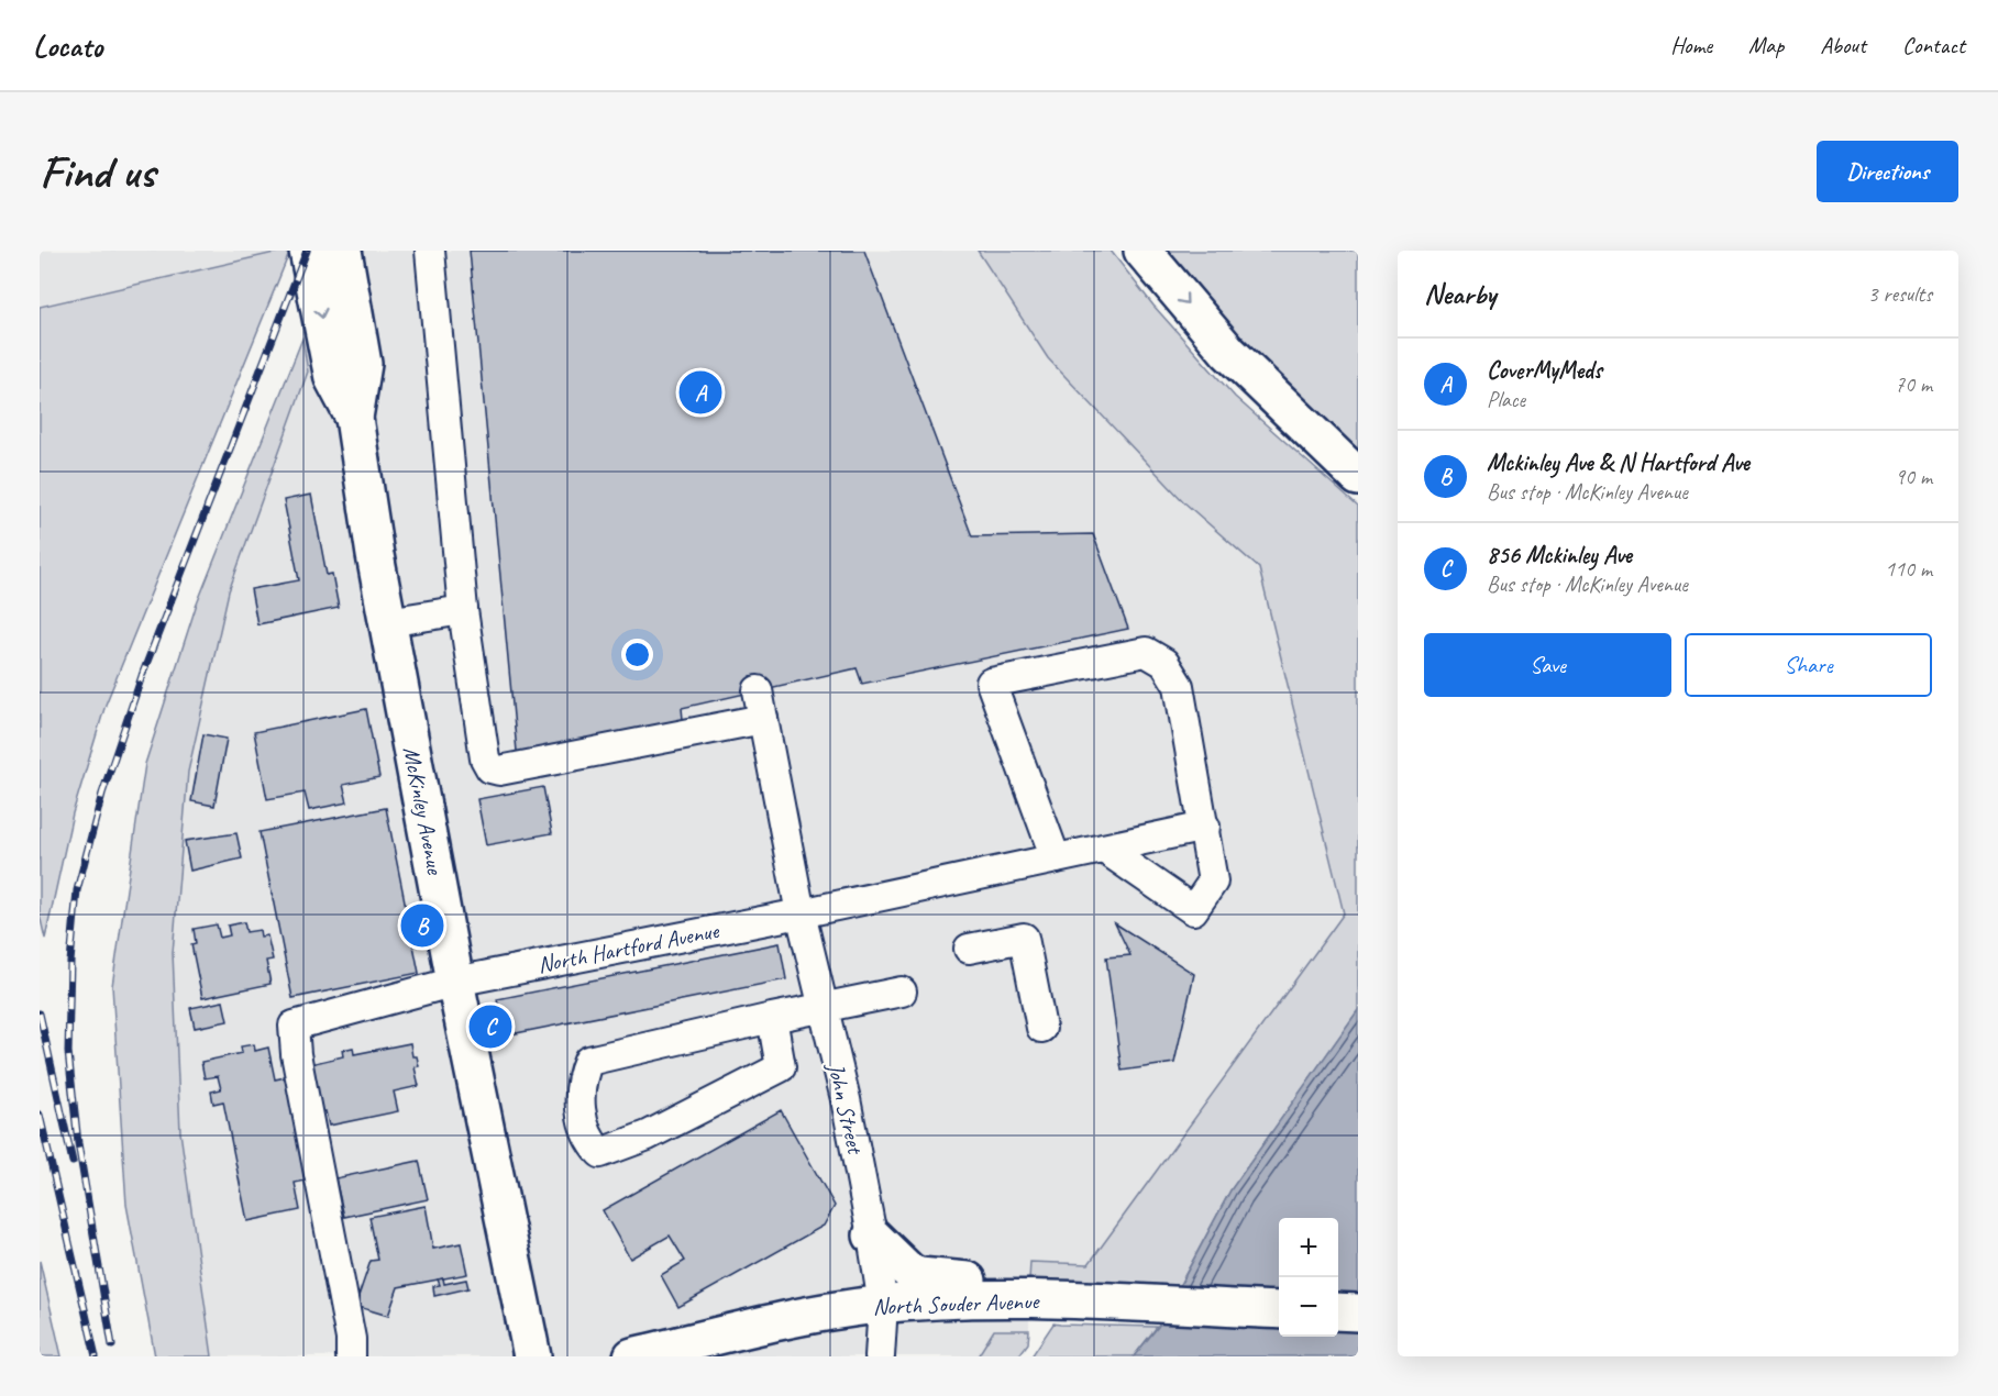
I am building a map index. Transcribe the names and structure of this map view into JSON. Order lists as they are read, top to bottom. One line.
{"streets":{"main road":["McKinley Avenue","North Souder Avenue"],"street":["North Hartford Avenue","John Street"]},"crossings":[["McKinley Avenue","North Hartford Avenue"],["North Hartford Avenue","John Street"],["John Street","North Souder Avenue"]],"page":{"header":"Locato","nav":["Home","Map","About","Contact"],"buttons":["Directions",["Save","Share"]],"title":"Find us","heading":["Nearby","3 results"],"list":[{"mark":"A","name":"CoverMyMeds","note":"Place","value":"70 m"},{"mark":"B","name":"Mckinley Ave & N Hartford Ave","note":"Bus stop · McKinley Avenue","value":"90 m"},{"mark":"C","name":"856 Mckinley Ave","note":"Bus stop · McKinley Avenue","value":"110 m"}],"pins":["A","B","C"],"map_buttons":["+","−"]}}
